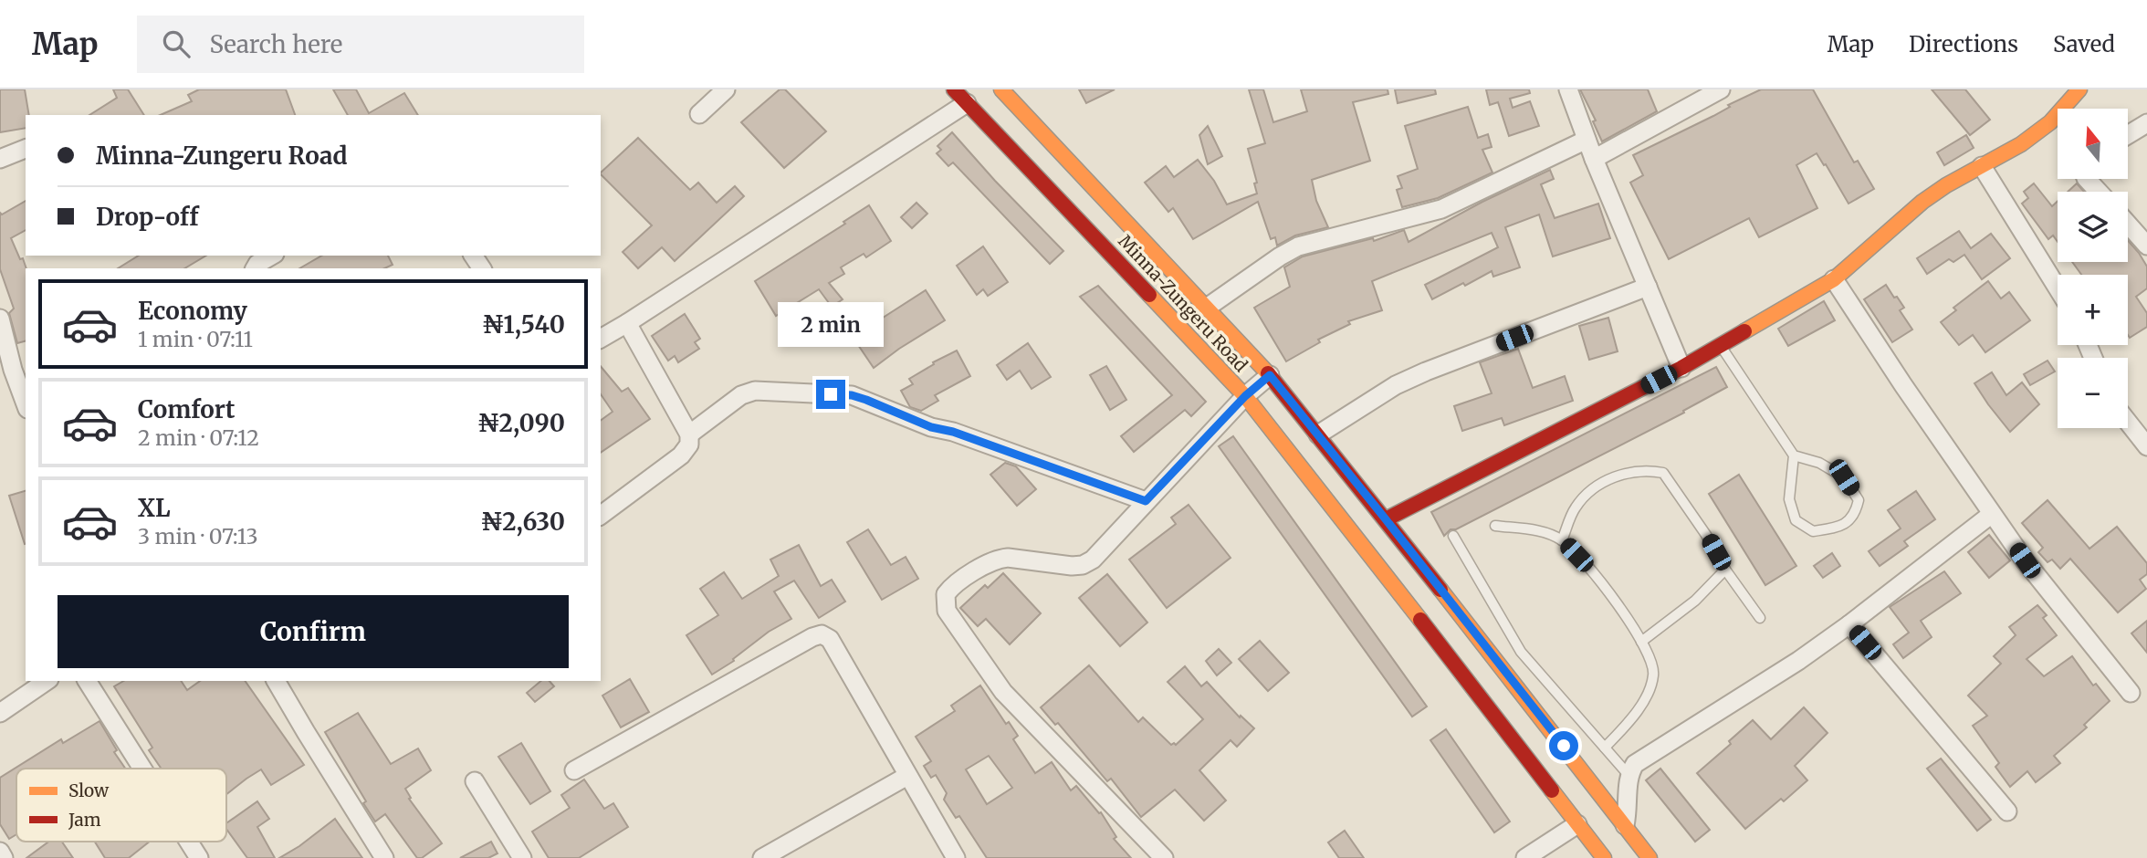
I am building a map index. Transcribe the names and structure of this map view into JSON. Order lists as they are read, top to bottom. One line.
{"streets":{"main road":["Minna-Zungeru Road"]},"legend":["Slow","Jam"],"north":"top","page":{"header":"Map","search":"Search here","nav":["Map","Directions","Saved"],"map_buttons":["+","−"],"banner":["Minna-Zungeru Road","Drop-off"],"list":[{"name":"Economy","note":"1 min · 07:11","value":"₦1,540"},{"name":"Comfort","note":"2 min · 07:12","value":"₦2,090"},{"name":"XL","note":"3 min · 07:13","value":"₦2,630"}],"bubble":"2 min","buttons":"Confirm"}}
